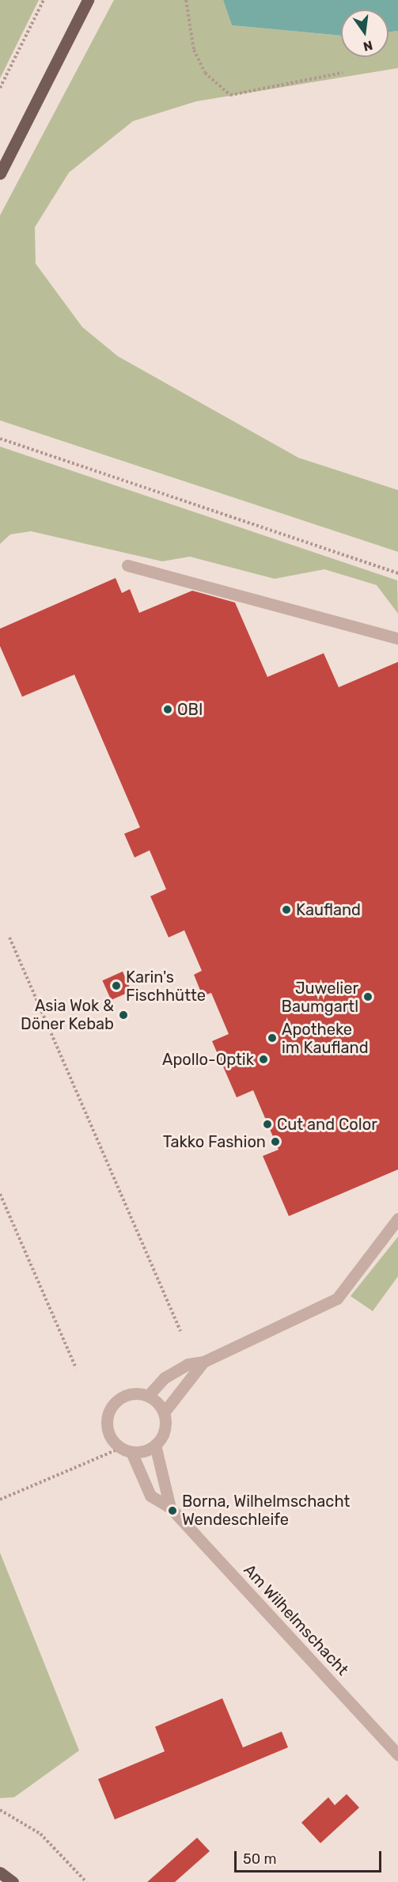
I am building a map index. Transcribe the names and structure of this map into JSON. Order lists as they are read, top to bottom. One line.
{"streets":{"street":["Am Wilhelmschacht"]},"places":["OBI","Kaufland","Karin's Fischhütte","Juwelier Baumgartl","Asia Wok & Döner Kebab","Apotheke im Kaufland","Apollo-Optik","Cut and Color","Takko Fashion","Borna, Wilhelmschacht Wendeschleife"],"scale_bar":"50 m","north":"bottom"}
